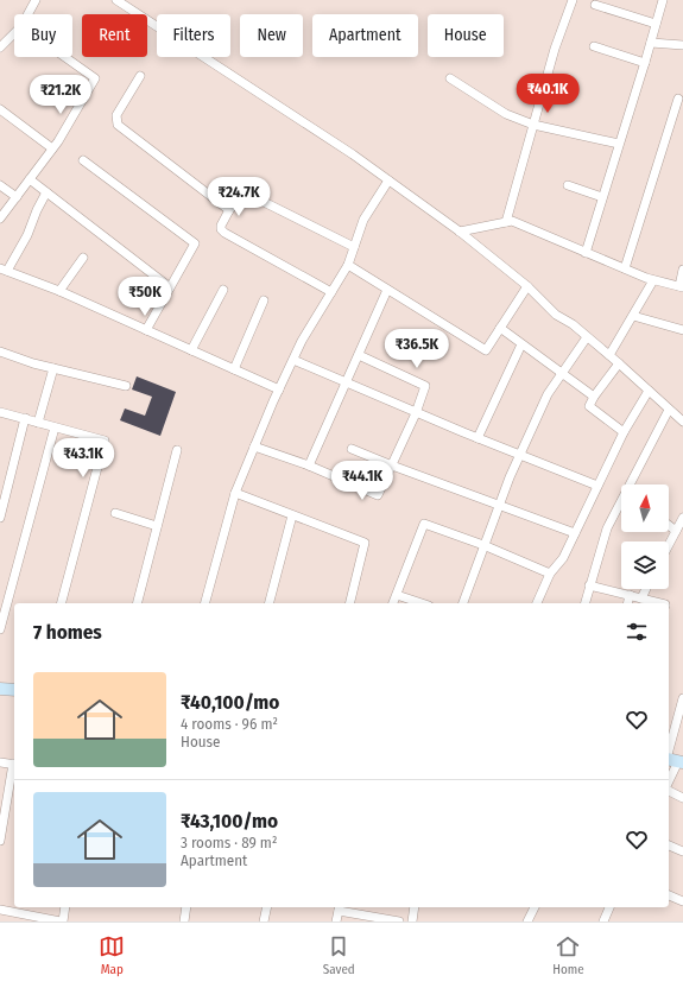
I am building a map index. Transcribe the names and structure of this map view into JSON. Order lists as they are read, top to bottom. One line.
{"north":"top","page":{"chip":["Buy","Rent","Filters","New","Apartment","House"],"price":["₹40.1K","₹21.2K","₹24.7K","₹50K","₹36.5K","₹43.1K","₹44.1K"],"heading":"7 homes","list":[{"name":"₹40,100/mo","note":"4 rooms · 96 m² · House"},{"name":"₹43,100/mo","note":"3 rooms · 89 m² · Apartment"}],"tabs":["Map","Saved","Home"]}}
